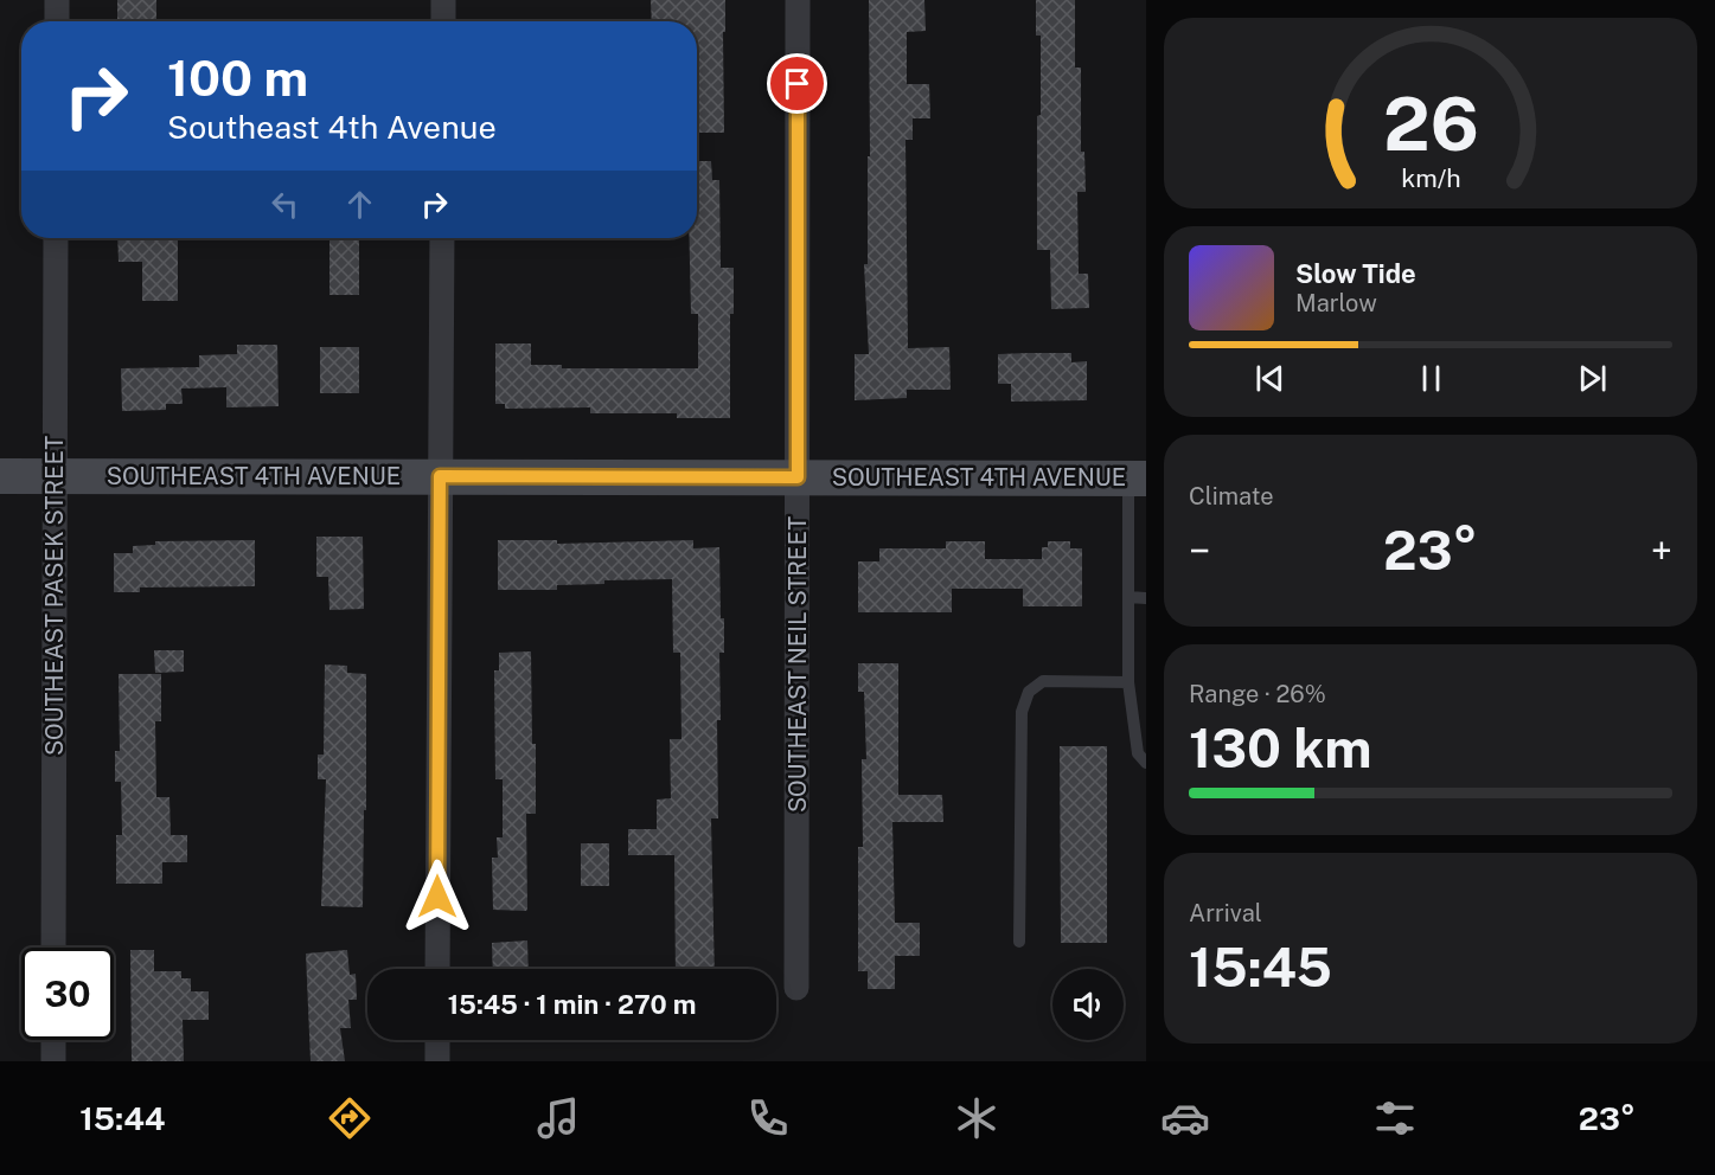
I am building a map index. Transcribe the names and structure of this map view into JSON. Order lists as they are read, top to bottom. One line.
{"streets":{"street":["SOUTHEAST 4TH AVENUE","SOUTHEAST PASEK STREET","SOUTHEAST NEIL STREET"]},"crossings":[["SOUTHEAST 4TH AVENUE","SOUTHEAST PASEK STREET"],["SOUTHEAST 4TH AVENUE","SOUTHEAST NEIL STREET"]],"page":{"turn":["100 m","Southeast 4th Avenue"],"song":["Slow Tide","Marlow"],"tile":["Climate",["Range · 26%","130 km"],["Arrival","15:45"]],"heat":["−","23°","+"],"limit":"30","trip":"15:45 · 1 min · 270 m","tabs":["15:44","23°"],"gauge":["26","km/h"]}}
